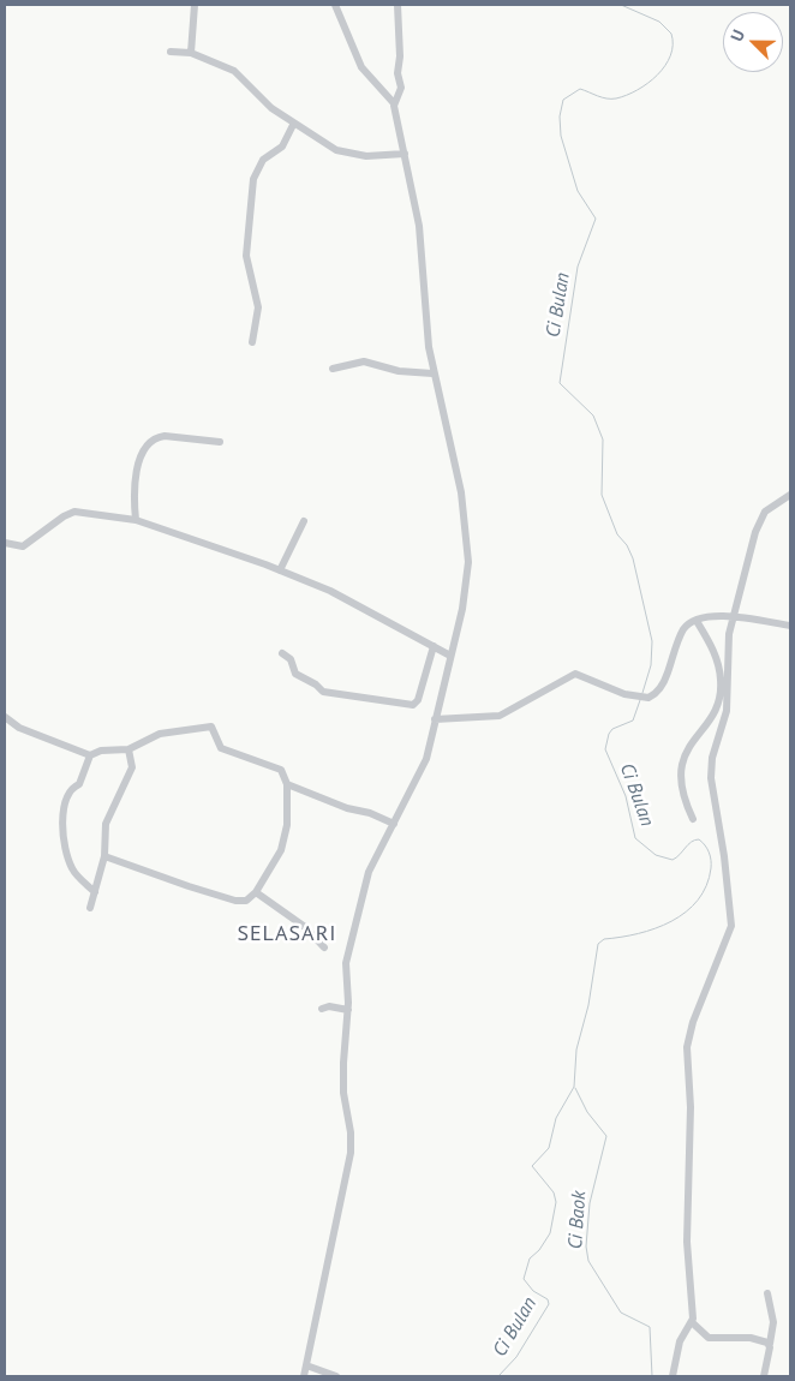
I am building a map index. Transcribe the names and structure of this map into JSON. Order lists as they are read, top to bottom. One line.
{"districts":["SELASARI"],"water":["Ci Bulan","Ci Baok"],"north":"top left"}
